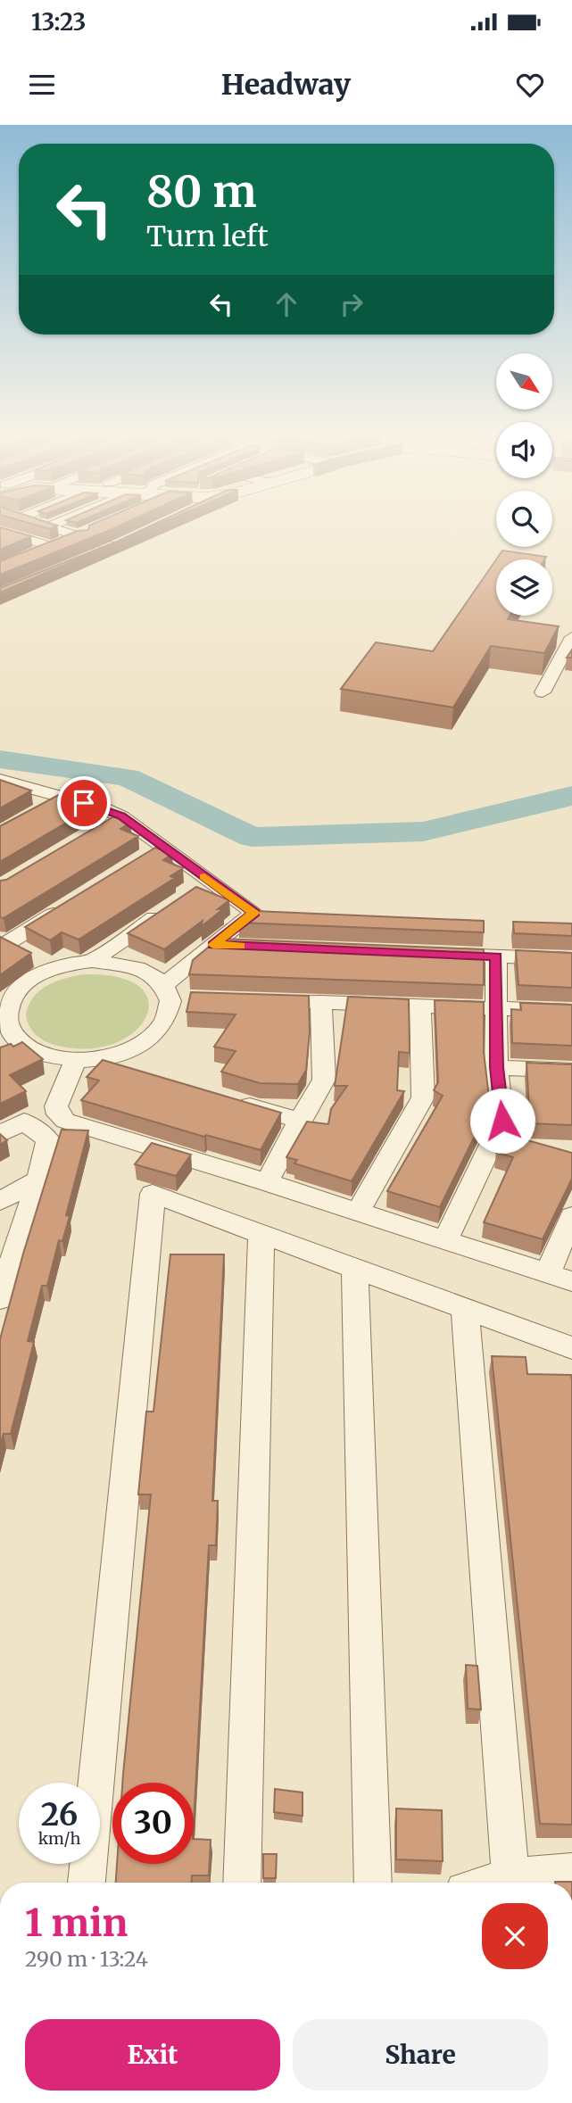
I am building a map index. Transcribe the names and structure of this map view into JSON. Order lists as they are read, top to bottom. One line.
{"north":"bottom right","page":{"status":"13:23","header":"Headway","turn":["80 m","Turn left"],"speed":"26 km/h","limit":"30","heading":["1 min","290 m · 13:24"],"buttons":["Exit","Share"]}}
